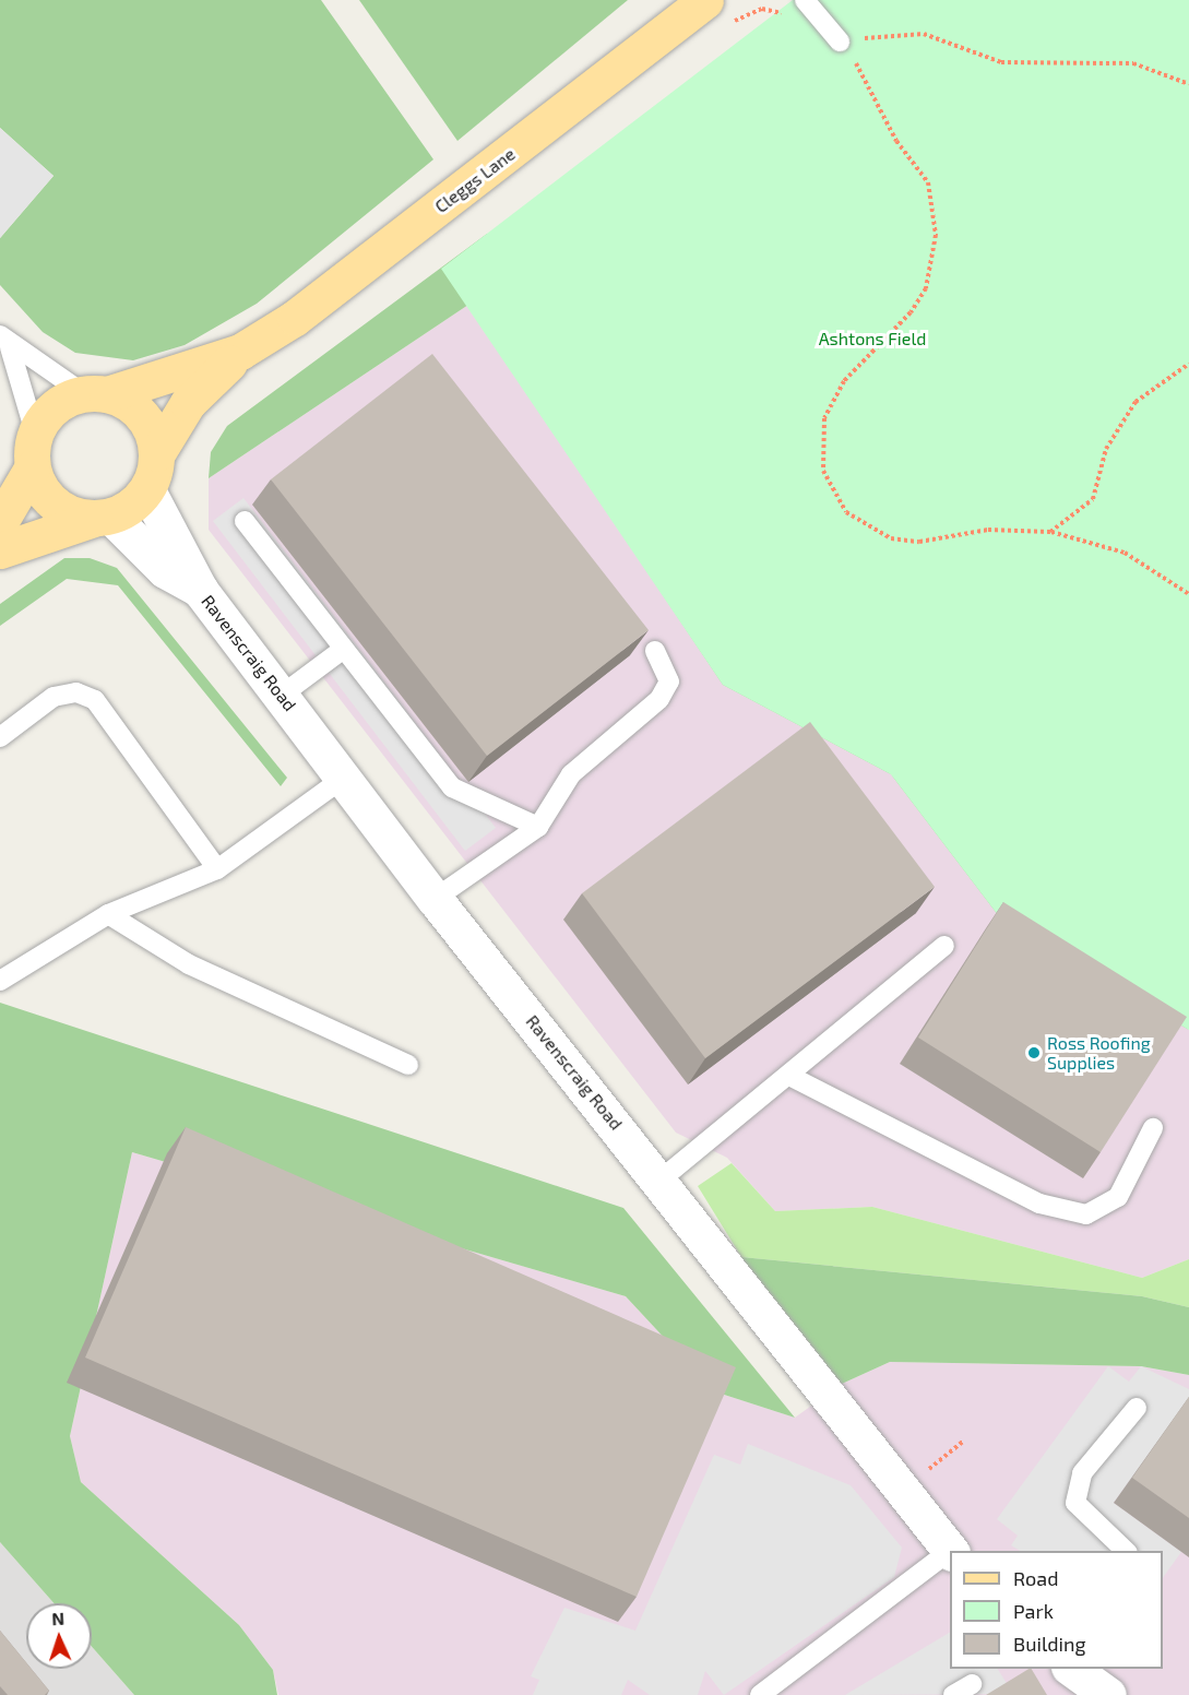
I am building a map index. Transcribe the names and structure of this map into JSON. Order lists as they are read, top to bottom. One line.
{"streets":{"main road":["Cleggs Lane"],"street":["Ravenscraig Road"]},"crossings":[["Cleggs Lane","Ravenscraig Road"]],"parks":["Ashtons Field"],"places":["Ross Roofing Supplies"],"legend":["Road","Park","Building"],"north":"top"}
